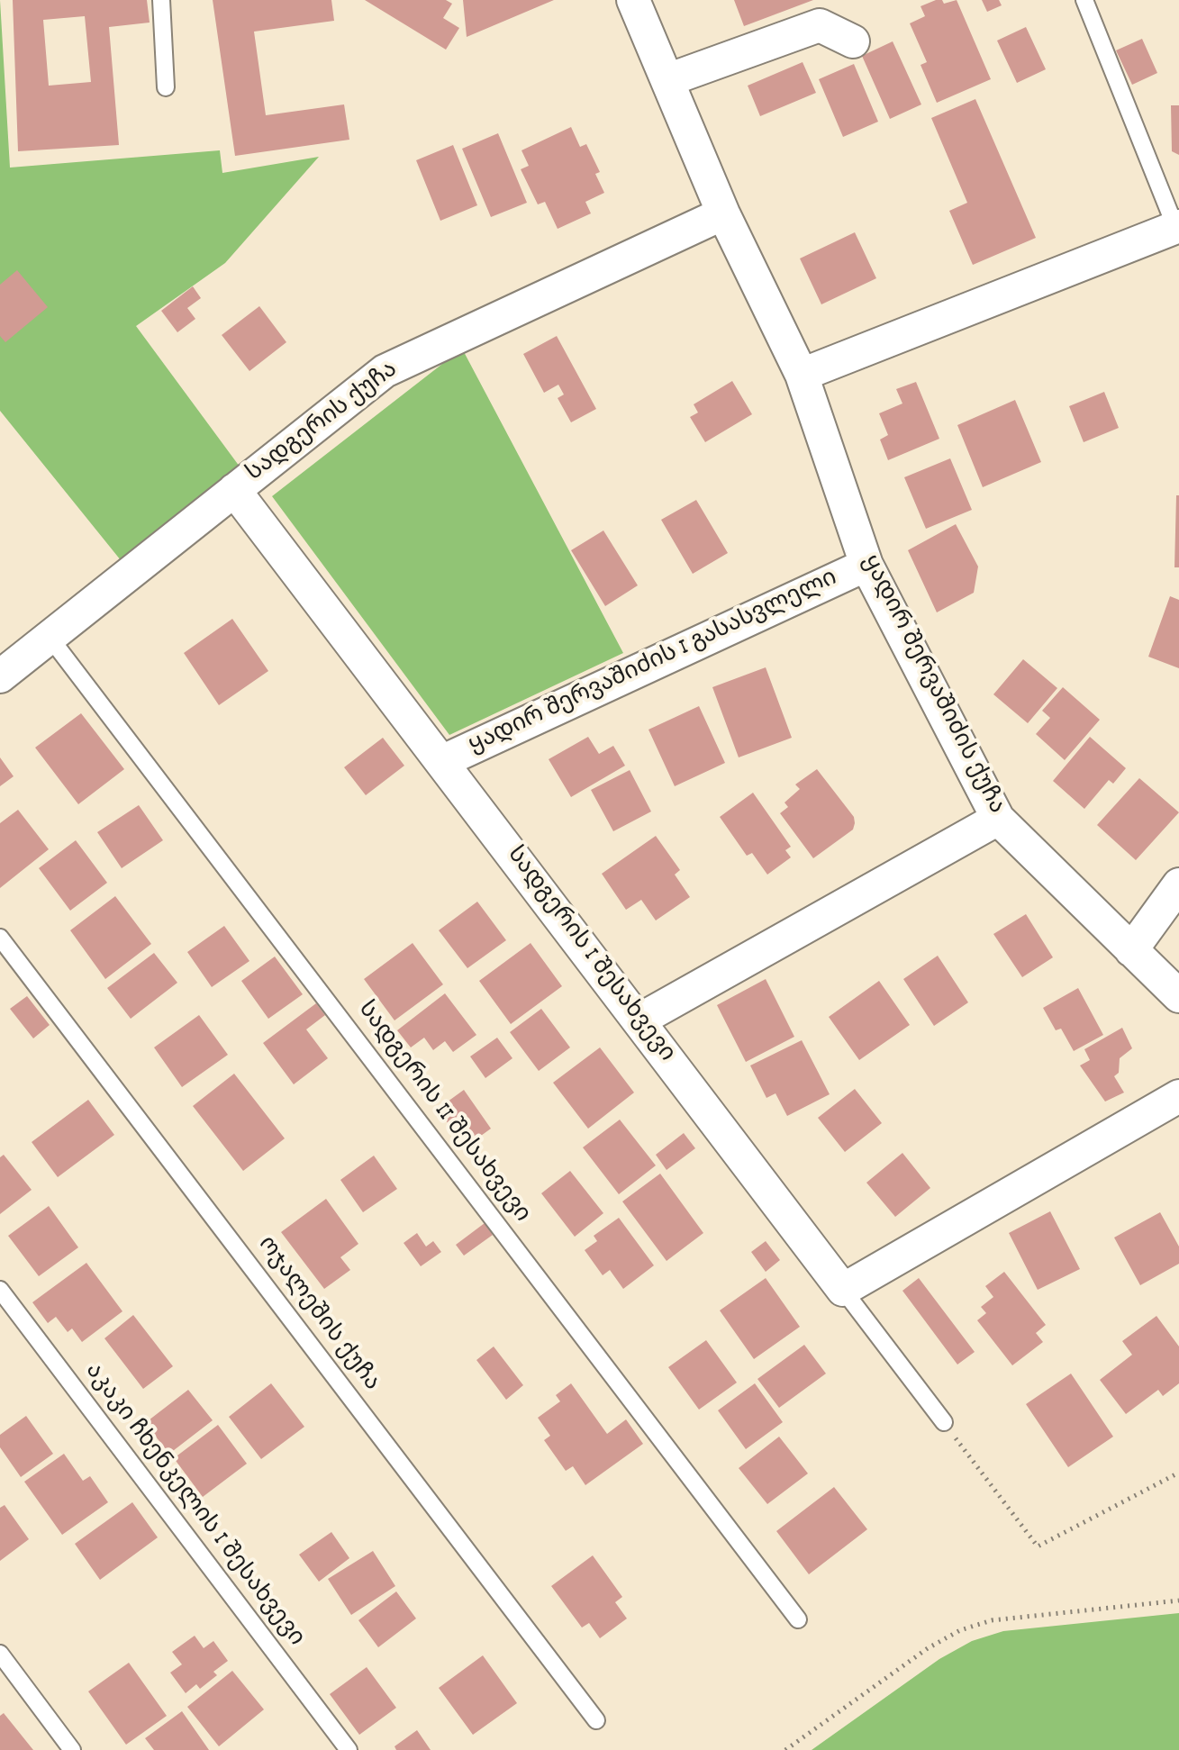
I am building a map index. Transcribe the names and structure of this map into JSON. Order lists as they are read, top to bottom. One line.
{"streets":{"street":["სადგერის ქუჩა","ყადირ შერვაშიძის I გასასვლელი","ყადირ შერვაშიძის ქუჩა","სადგერის I შესახვევი"],"lane":["სადგერის II შესახვევი","ოჯალეშის ქუჩა","აკაკი ჩხენკელის I შესახვევი"]},"crossings":[["სადგერის ქუჩა","ყადირ შერვაშიძის ქუჩა"],["სადგერის ქუჩა","სადგერის I შესახვევი"],["სადგერის ქუჩა","სადგერის II შესახვევი"],["ყადირ შერვაშიძის I გასასვლელი","ყადირ შერვაშიძის ქუჩა"],["ყადირ შერვაშიძის I გასასვლელი","სადგერის I შესახვევი"]]}
